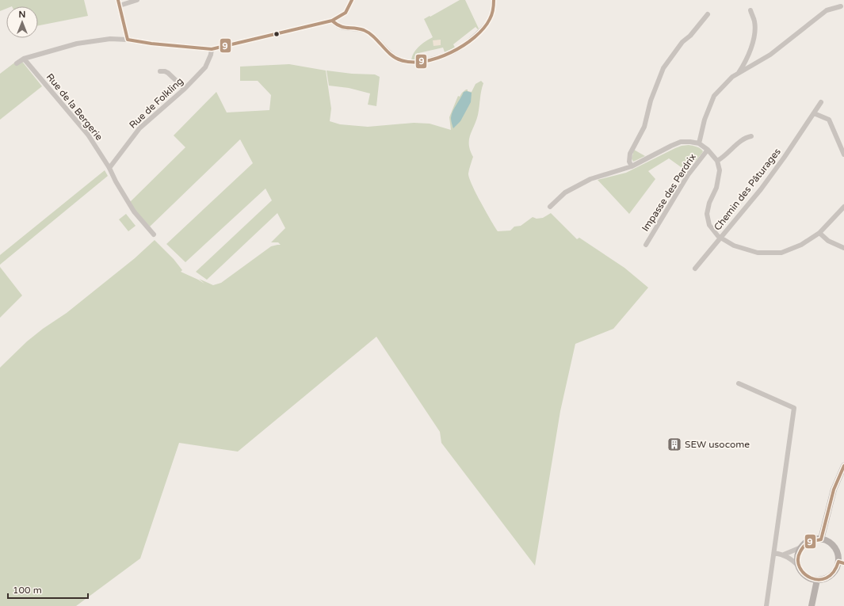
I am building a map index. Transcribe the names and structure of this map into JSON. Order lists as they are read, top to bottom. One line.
{"streets":{"street":["Rue de Folkling","Rue de la Bergerie","Chemin des Pâturages","Impasse des Perdrix"]},"crossings":[["Rue de Folkling","Rue de la Bergerie"]],"places":{"building":["SEW usocome"]},"lines":["transit line 9"],"scale_bar":"100 m","north":"top"}
